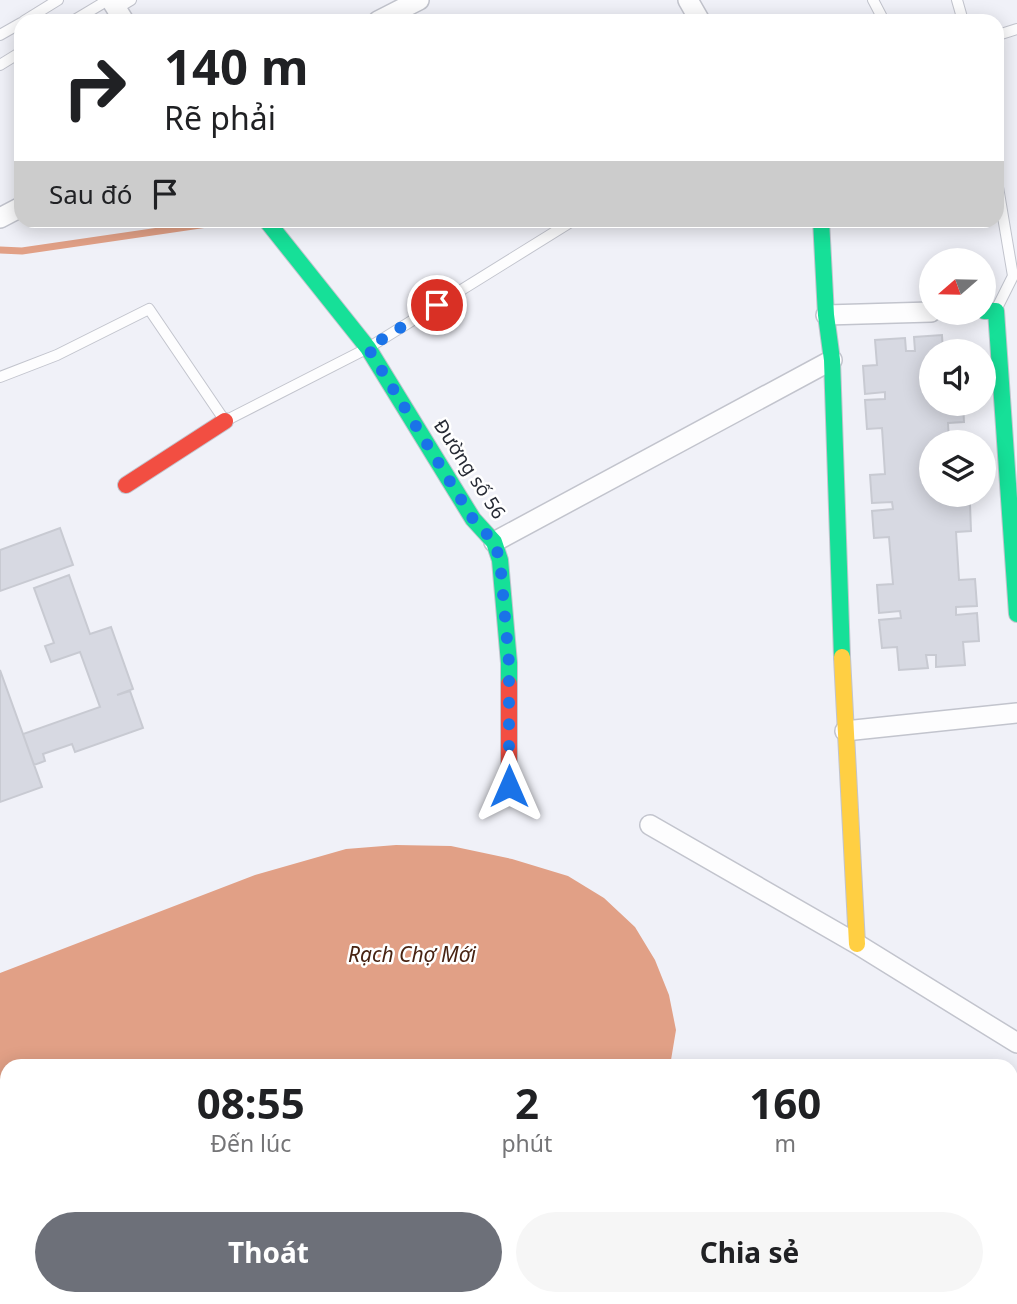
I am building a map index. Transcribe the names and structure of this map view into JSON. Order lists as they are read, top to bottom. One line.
{"streets":{"street":["Đường số 56"]},"water":["Rạch Chợ Mới"],"north":"left","page":{"turn":["140 m","Rẽ phải"],"then":"Sau đó","eta":["08:55","Đến lúc","2","phút","160","m"],"buttons":["Thoát","Chia sẻ"]}}
